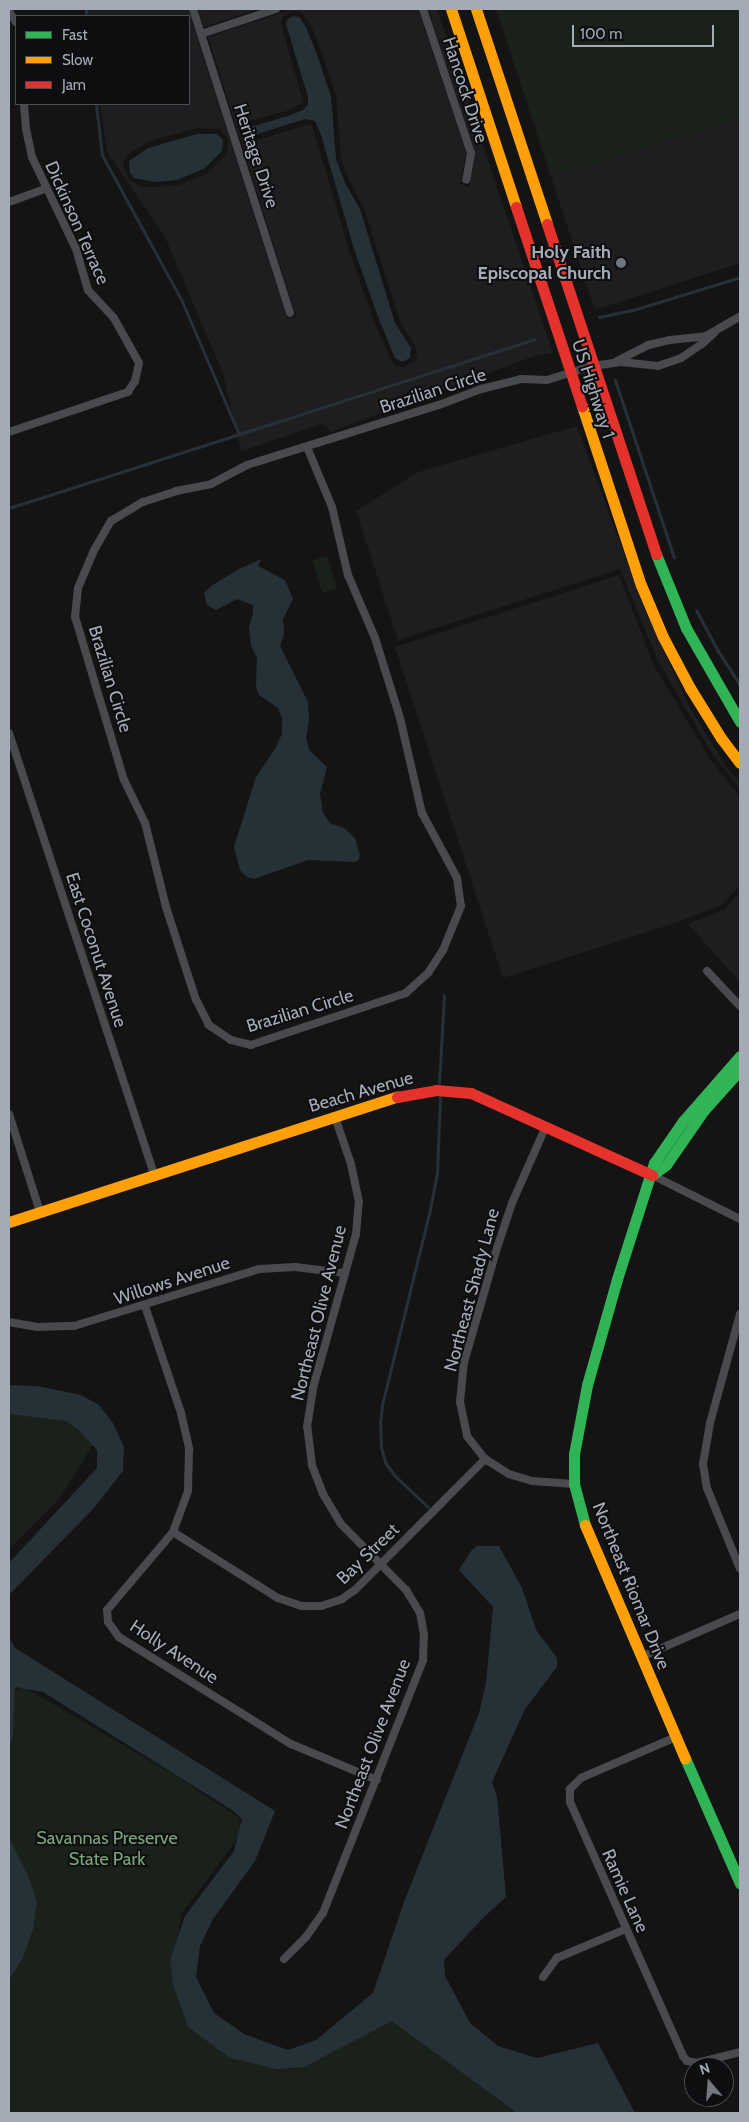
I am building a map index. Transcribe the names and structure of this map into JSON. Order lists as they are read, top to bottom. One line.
{"streets":{"street":["Hancock Drive","Heritage Drive","Dickinson Terrace","US Highway 1","Brazilian Circle","East Coconut Avenue","Beach Avenue","Willows Avenue","Northeast Shady Lane","Northeast Olive Avenue","Bay Street","Northeast Riomar Drive","Holly Avenue","Ramie Lane"]},"crossings":[["US Highway 1","Brazilian Circle"],["East Coconut Avenue","Beach Avenue"],["Beach Avenue","Northeast Shady Lane"],["Beach Avenue","Northeast Olive Avenue"],["Beach Avenue","Northeast Riomar Drive"],["Willows Avenue","Northeast Olive Avenue"],["Willows Avenue","Holly Avenue"],["Northeast Shady Lane","Bay Street"],["Northeast Shady Lane","Northeast Riomar Drive"],["Northeast Olive Avenue","Bay Street"],["Northeast Olive Avenue","Holly Avenue"],["Bay Street","Holly Avenue"],["Northeast Riomar Drive","Ramie Lane"]],"parks":["Savannas Preserve State Park"],"places":["Holy Faith Episcopal Church"],"legend":["Fast","Slow","Jam"],"scale_bar":"100 m","north":"top"}
